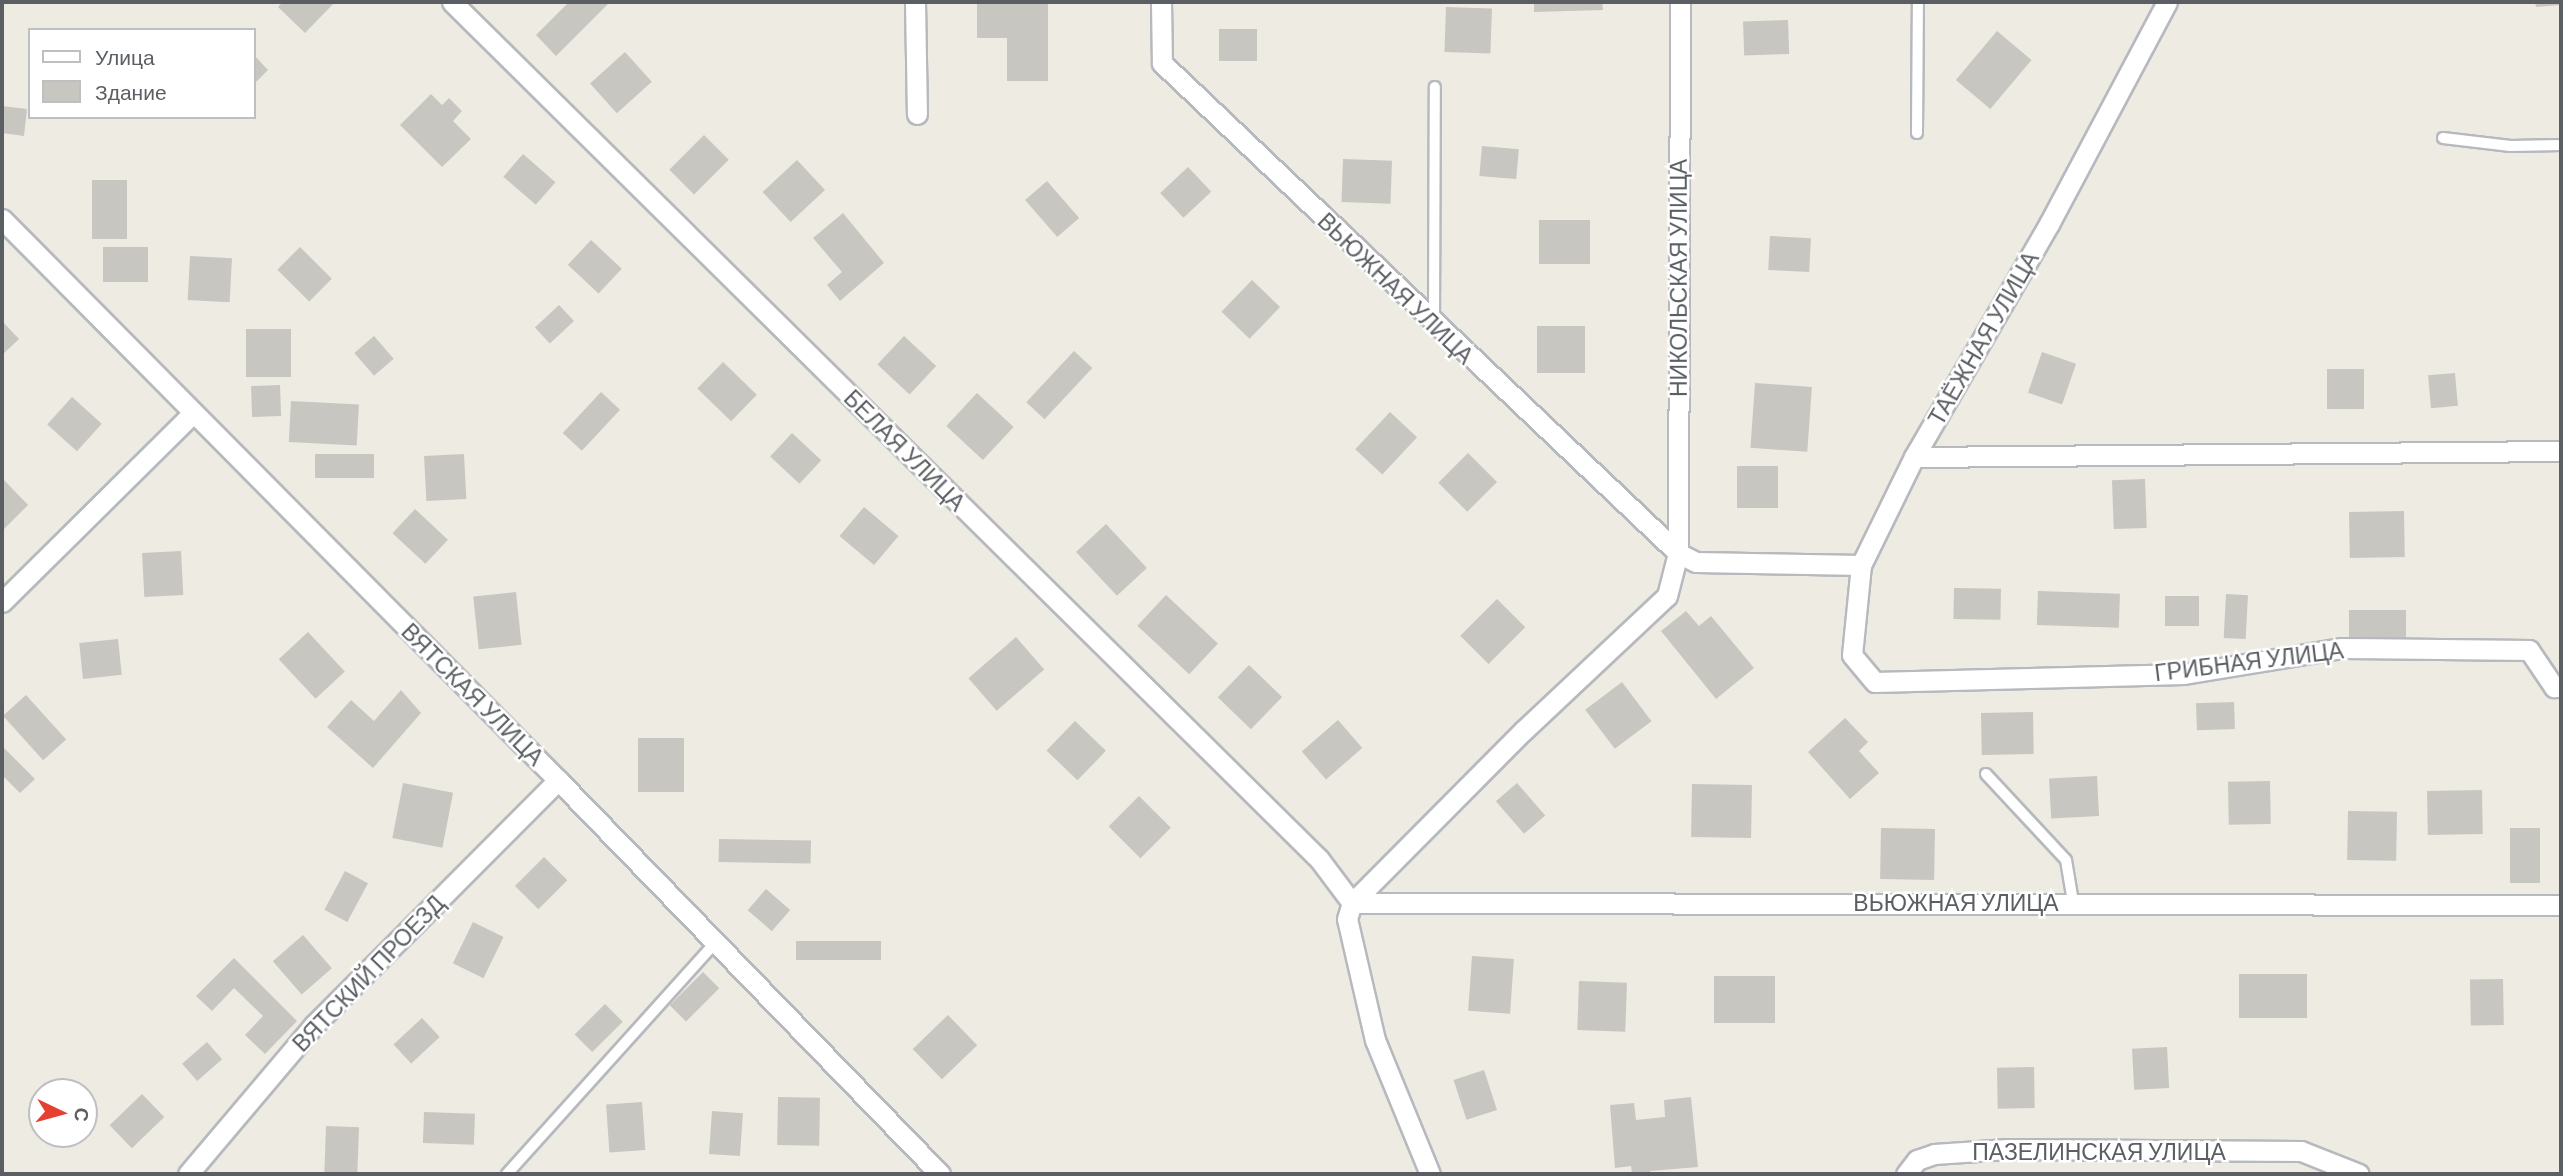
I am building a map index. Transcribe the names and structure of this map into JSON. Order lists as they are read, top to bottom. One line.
{"streets":{"street":["НИКОЛЬСКАЯ УЛИЦА","ВЬЮЖНАЯ УЛИЦА","ТАЁЖНАЯ УЛИЦА","БЕЛАЯ УЛИЦА","ГРИБНАЯ УЛИЦА","ВЯТСКАЯ УЛИЦА","ВЯТСКИЙ ПРОЕЗД","ПАЗЕЛИНСКАЯ УЛИЦА"]},"crossings":[["НИКОЛЬСКАЯ УЛИЦА","ВЬЮЖНАЯ УЛИЦА"],["НИКОЛЬСКАЯ УЛИЦА","БЕЛАЯ УЛИЦА"],["ВЬЮЖНАЯ УЛИЦА","БЕЛАЯ УЛИЦА"],["ТАЁЖНАЯ УЛИЦА","ГРИБНАЯ УЛИЦА"],["ВЯТСКАЯ УЛИЦА","ВЯТСКИЙ ПРОЕЗД"]],"legend":["Улица","Здание"],"north":"right"}
